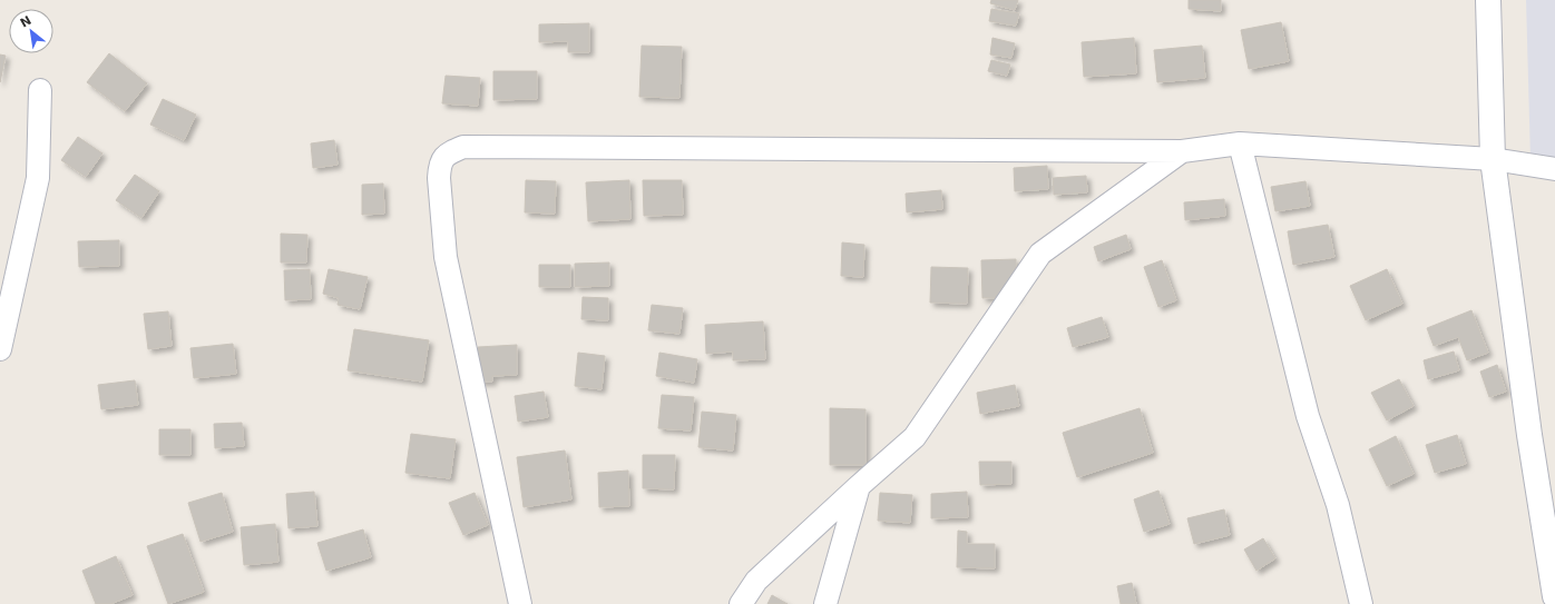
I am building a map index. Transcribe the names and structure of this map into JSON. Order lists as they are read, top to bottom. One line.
{"north":"top left"}
